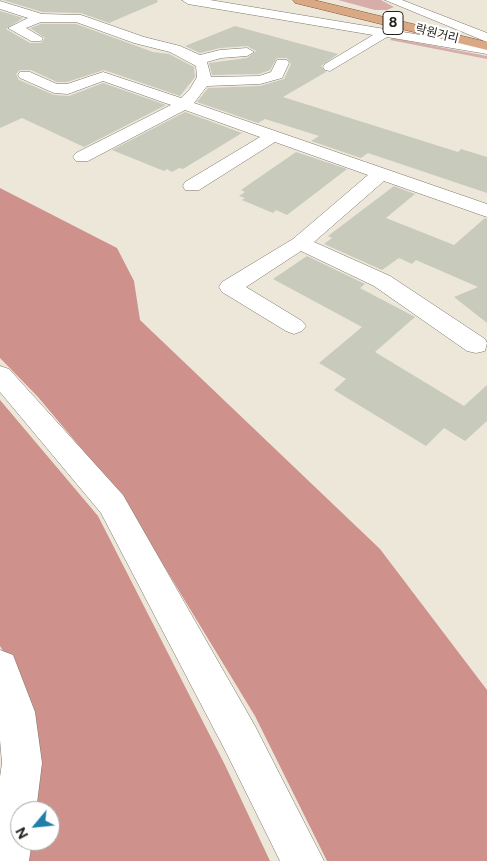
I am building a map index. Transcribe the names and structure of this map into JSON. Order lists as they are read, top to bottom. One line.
{"streets":{"main road":["8","락원거리"]},"north":"bottom left"}
